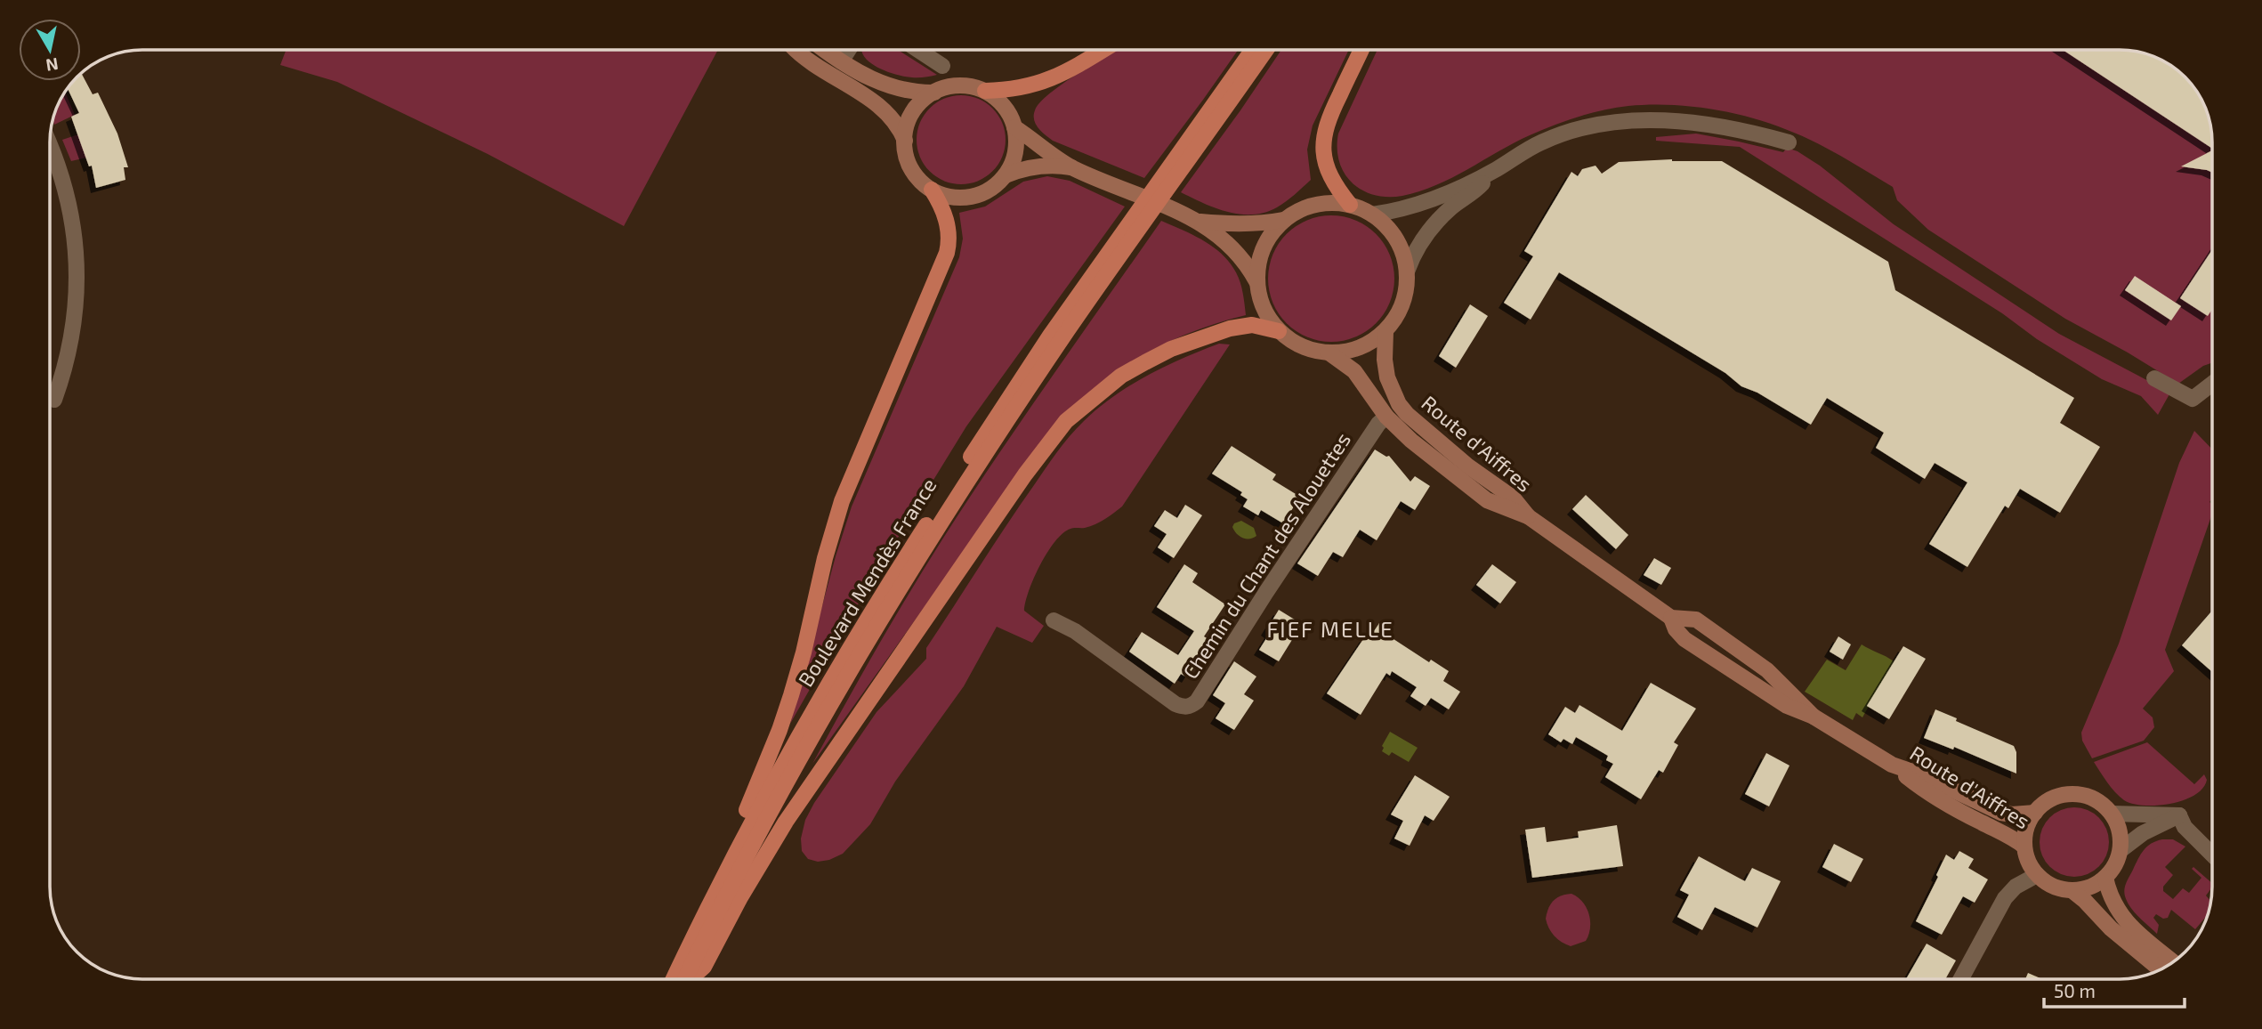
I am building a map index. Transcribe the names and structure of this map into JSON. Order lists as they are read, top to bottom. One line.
{"streets":{"main road":["Route d'Aiffres","Boulevard Mendès France"],"street":["Chemin du Chant des Alouettes"]},"crossings":[["Route d'Aiffres","Chemin du Chant des Alouettes"]],"districts":["FIEF MELLE"],"scale_bar":"50 m","north":"bottom"}
